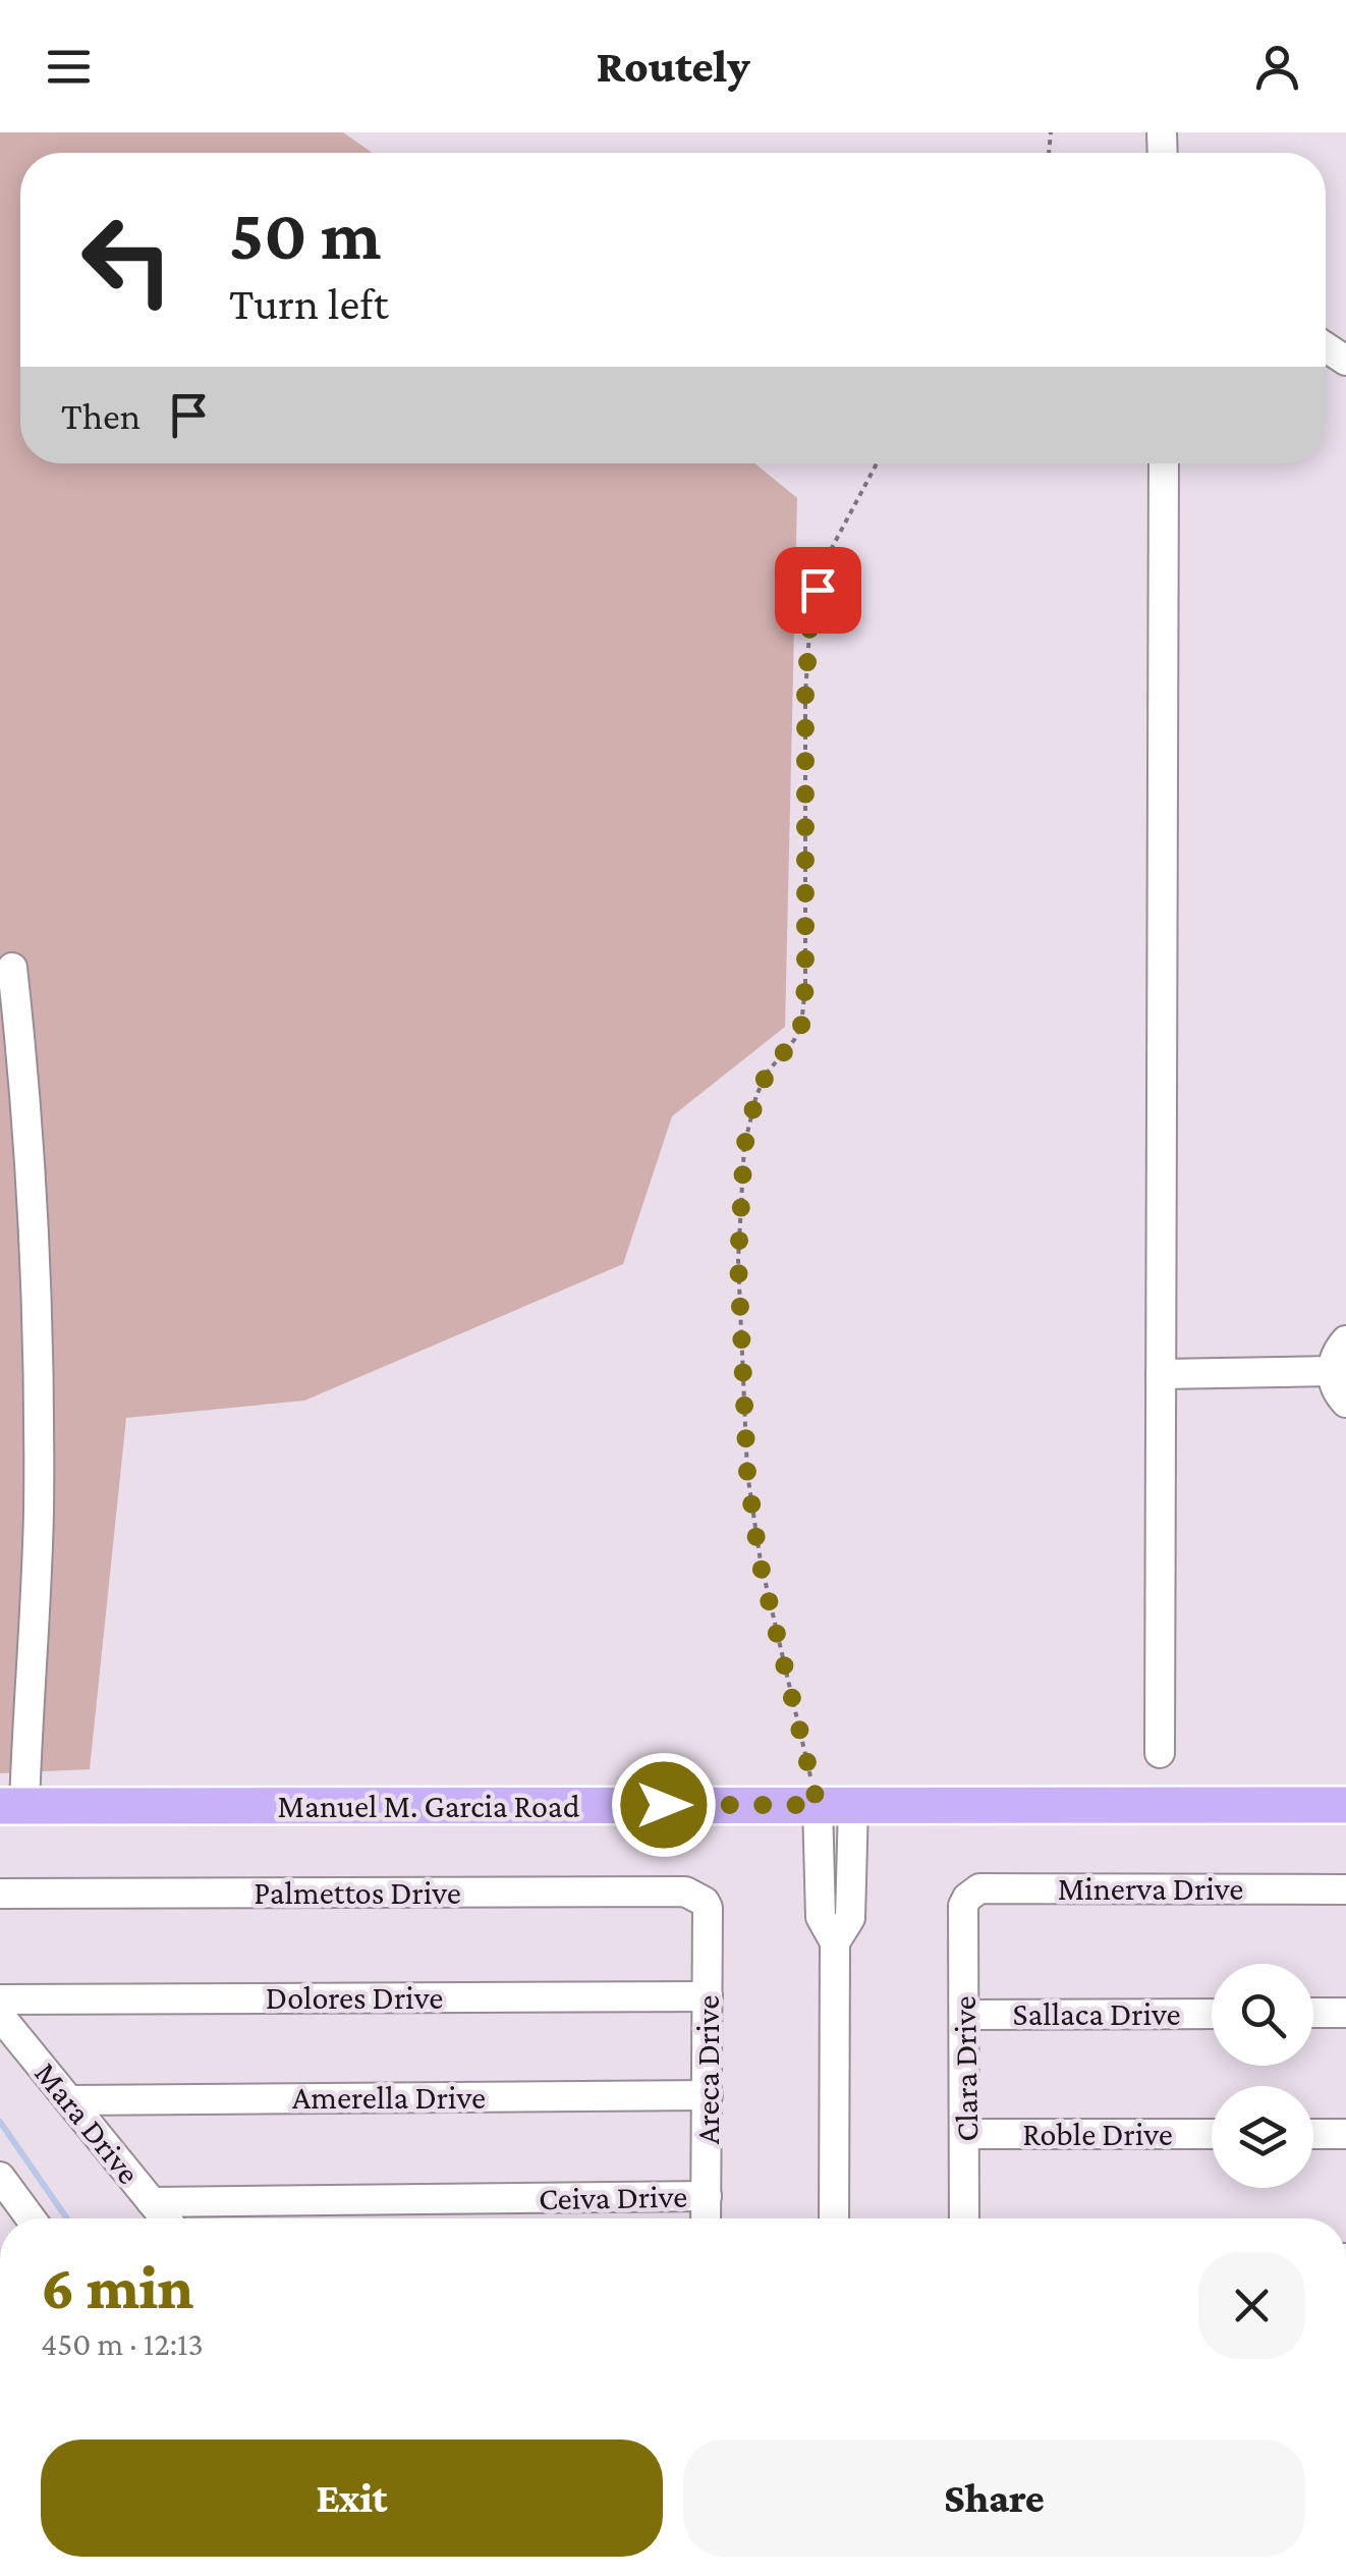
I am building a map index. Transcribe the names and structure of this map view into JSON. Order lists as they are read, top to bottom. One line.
{"streets":{"main road":["Manuel M. Garcia Road"],"street":["Minerva Drive","Palmettos Drive","Dolores Drive","Sallaca Drive","Clara Drive","Areca Drive","Amerella Drive","Mara Drive","Roble Drive","Ceiva Drive"]},"crossings":[["Minerva Drive","Clara Drive"],["Palmettos Drive","Areca Drive"],["Dolores Drive","Areca Drive"],["Sallaca Drive","Clara Drive"],["Clara Drive","Roble Drive"],["Areca Drive","Amerella Drive"],["Areca Drive","Ceiva Drive"],["Amerella Drive","Mara Drive"],["Mara Drive","Ceiva Drive"]],"page":{"header":"Routely","turn":["50 m","Turn left"],"then":"Then","heading":["6 min","450 m · 12:13"],"buttons":["Exit","Share"]}}
